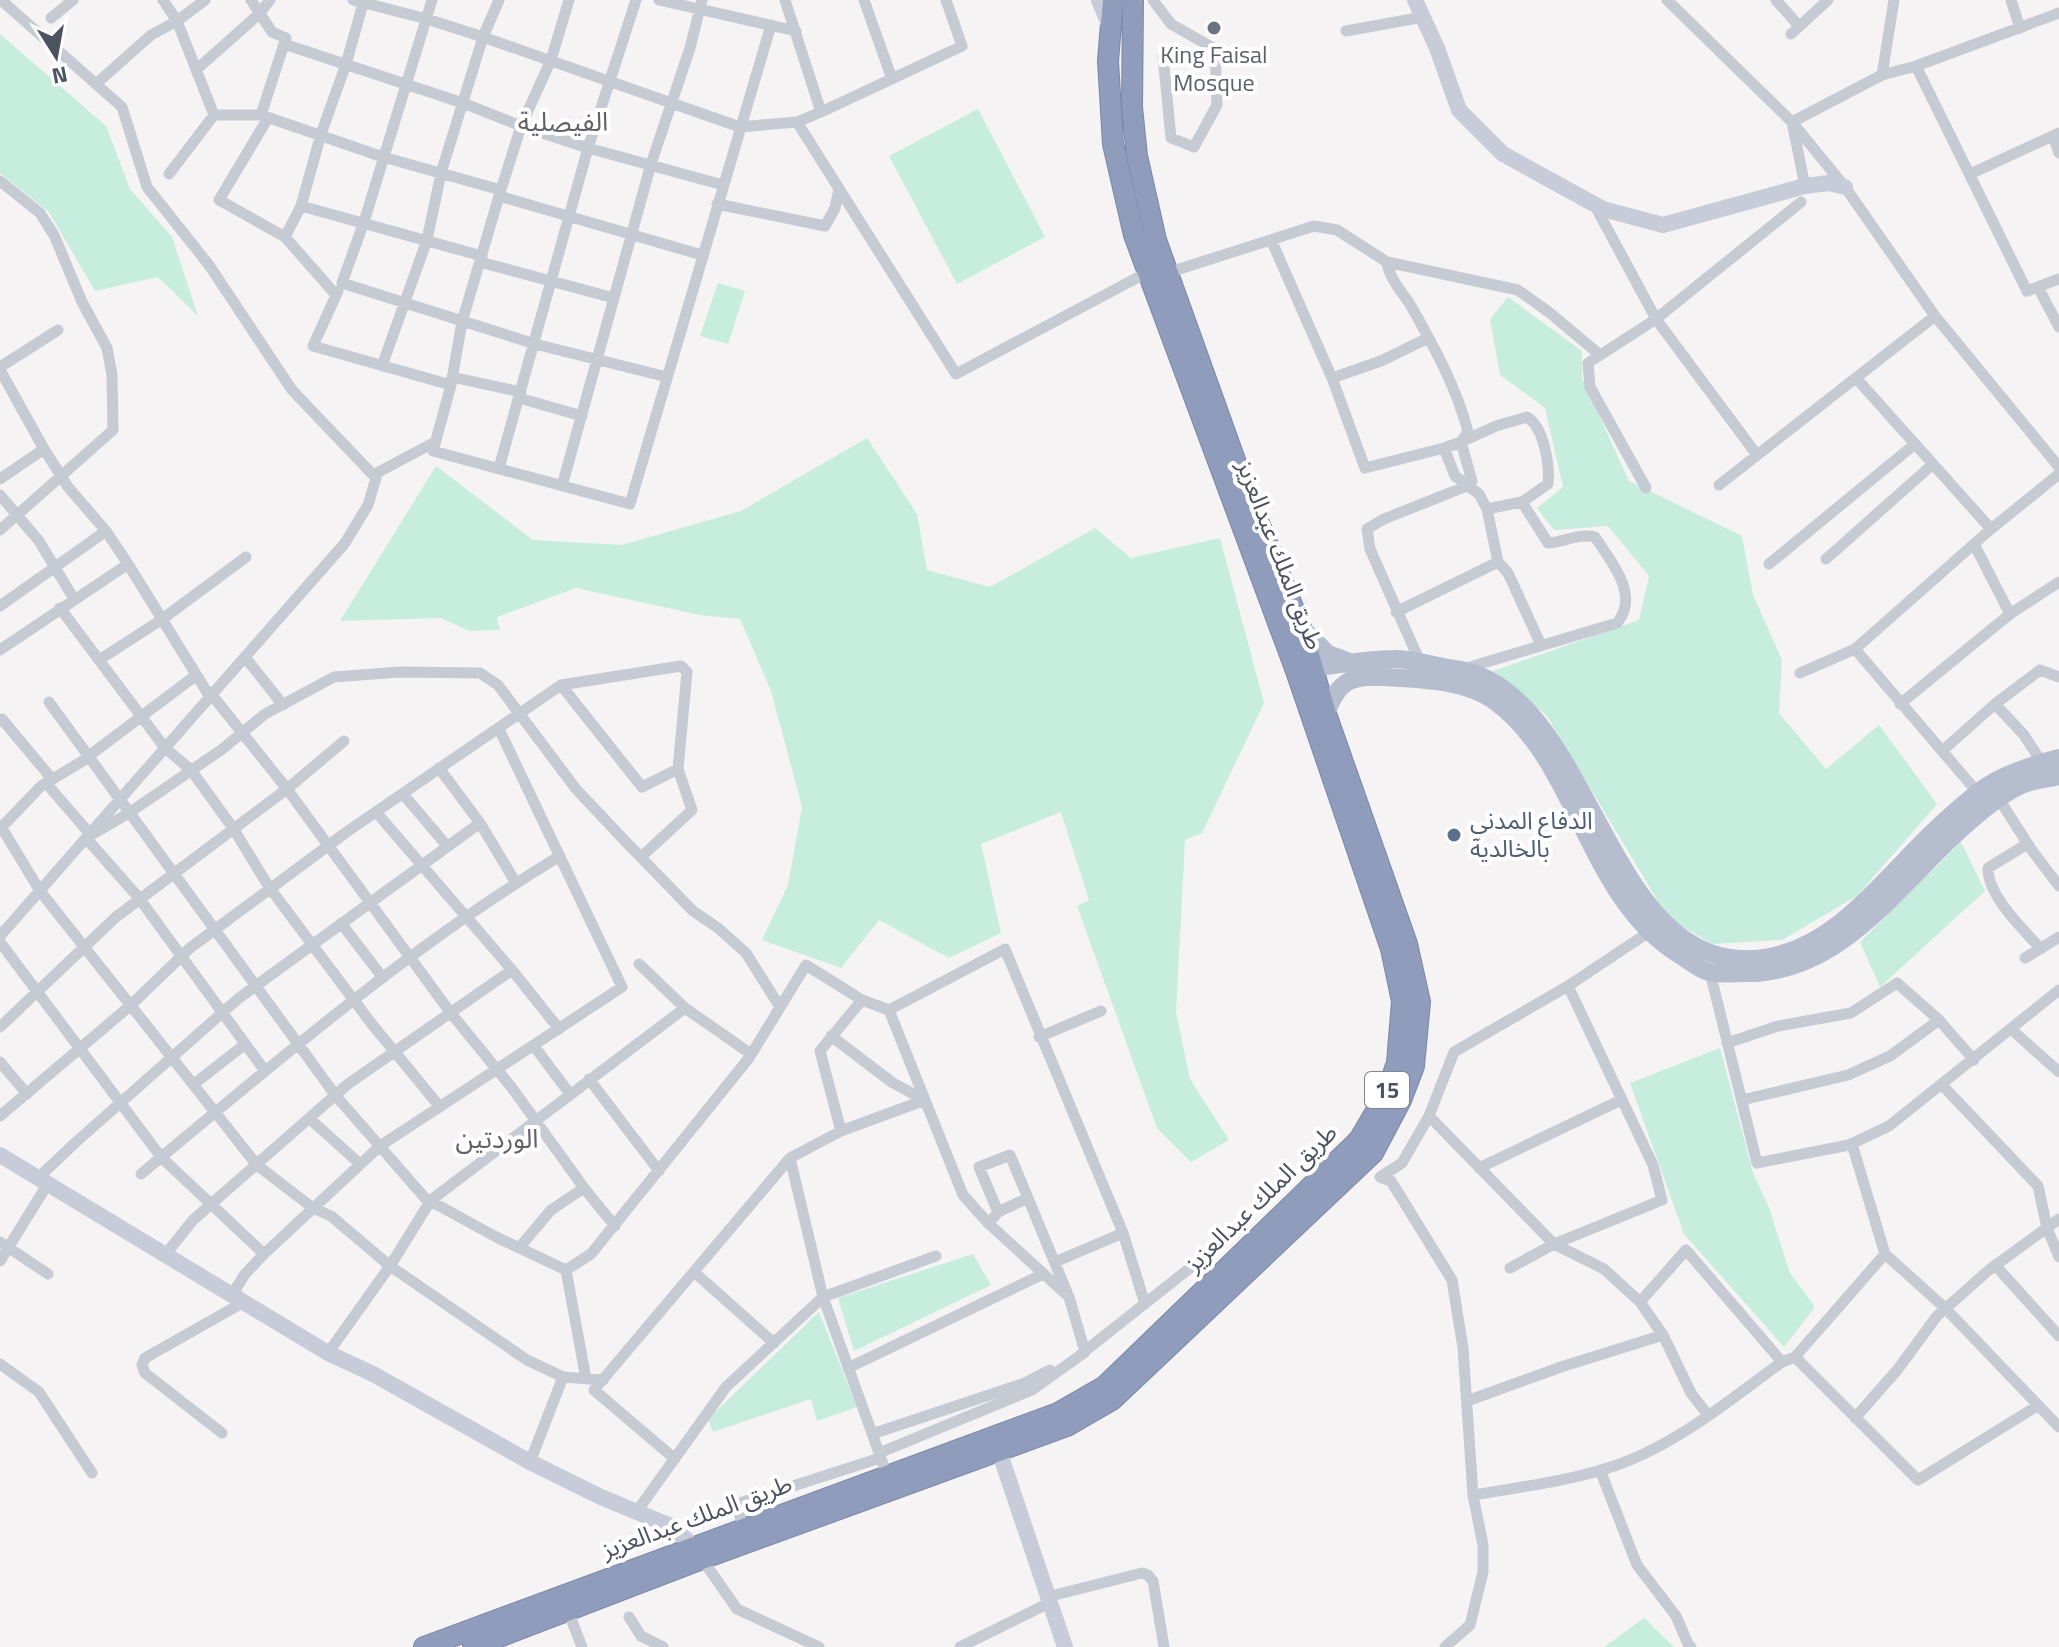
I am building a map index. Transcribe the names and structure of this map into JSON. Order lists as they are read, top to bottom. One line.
{"streets":{"highway":["طريق الملك عبدالعزيز","15"]},"districts":["الفيصلية","الوردتين"],"places":["King Faisal Mosque","الدفاع المدني بالخالدية"],"north":"bottom"}
